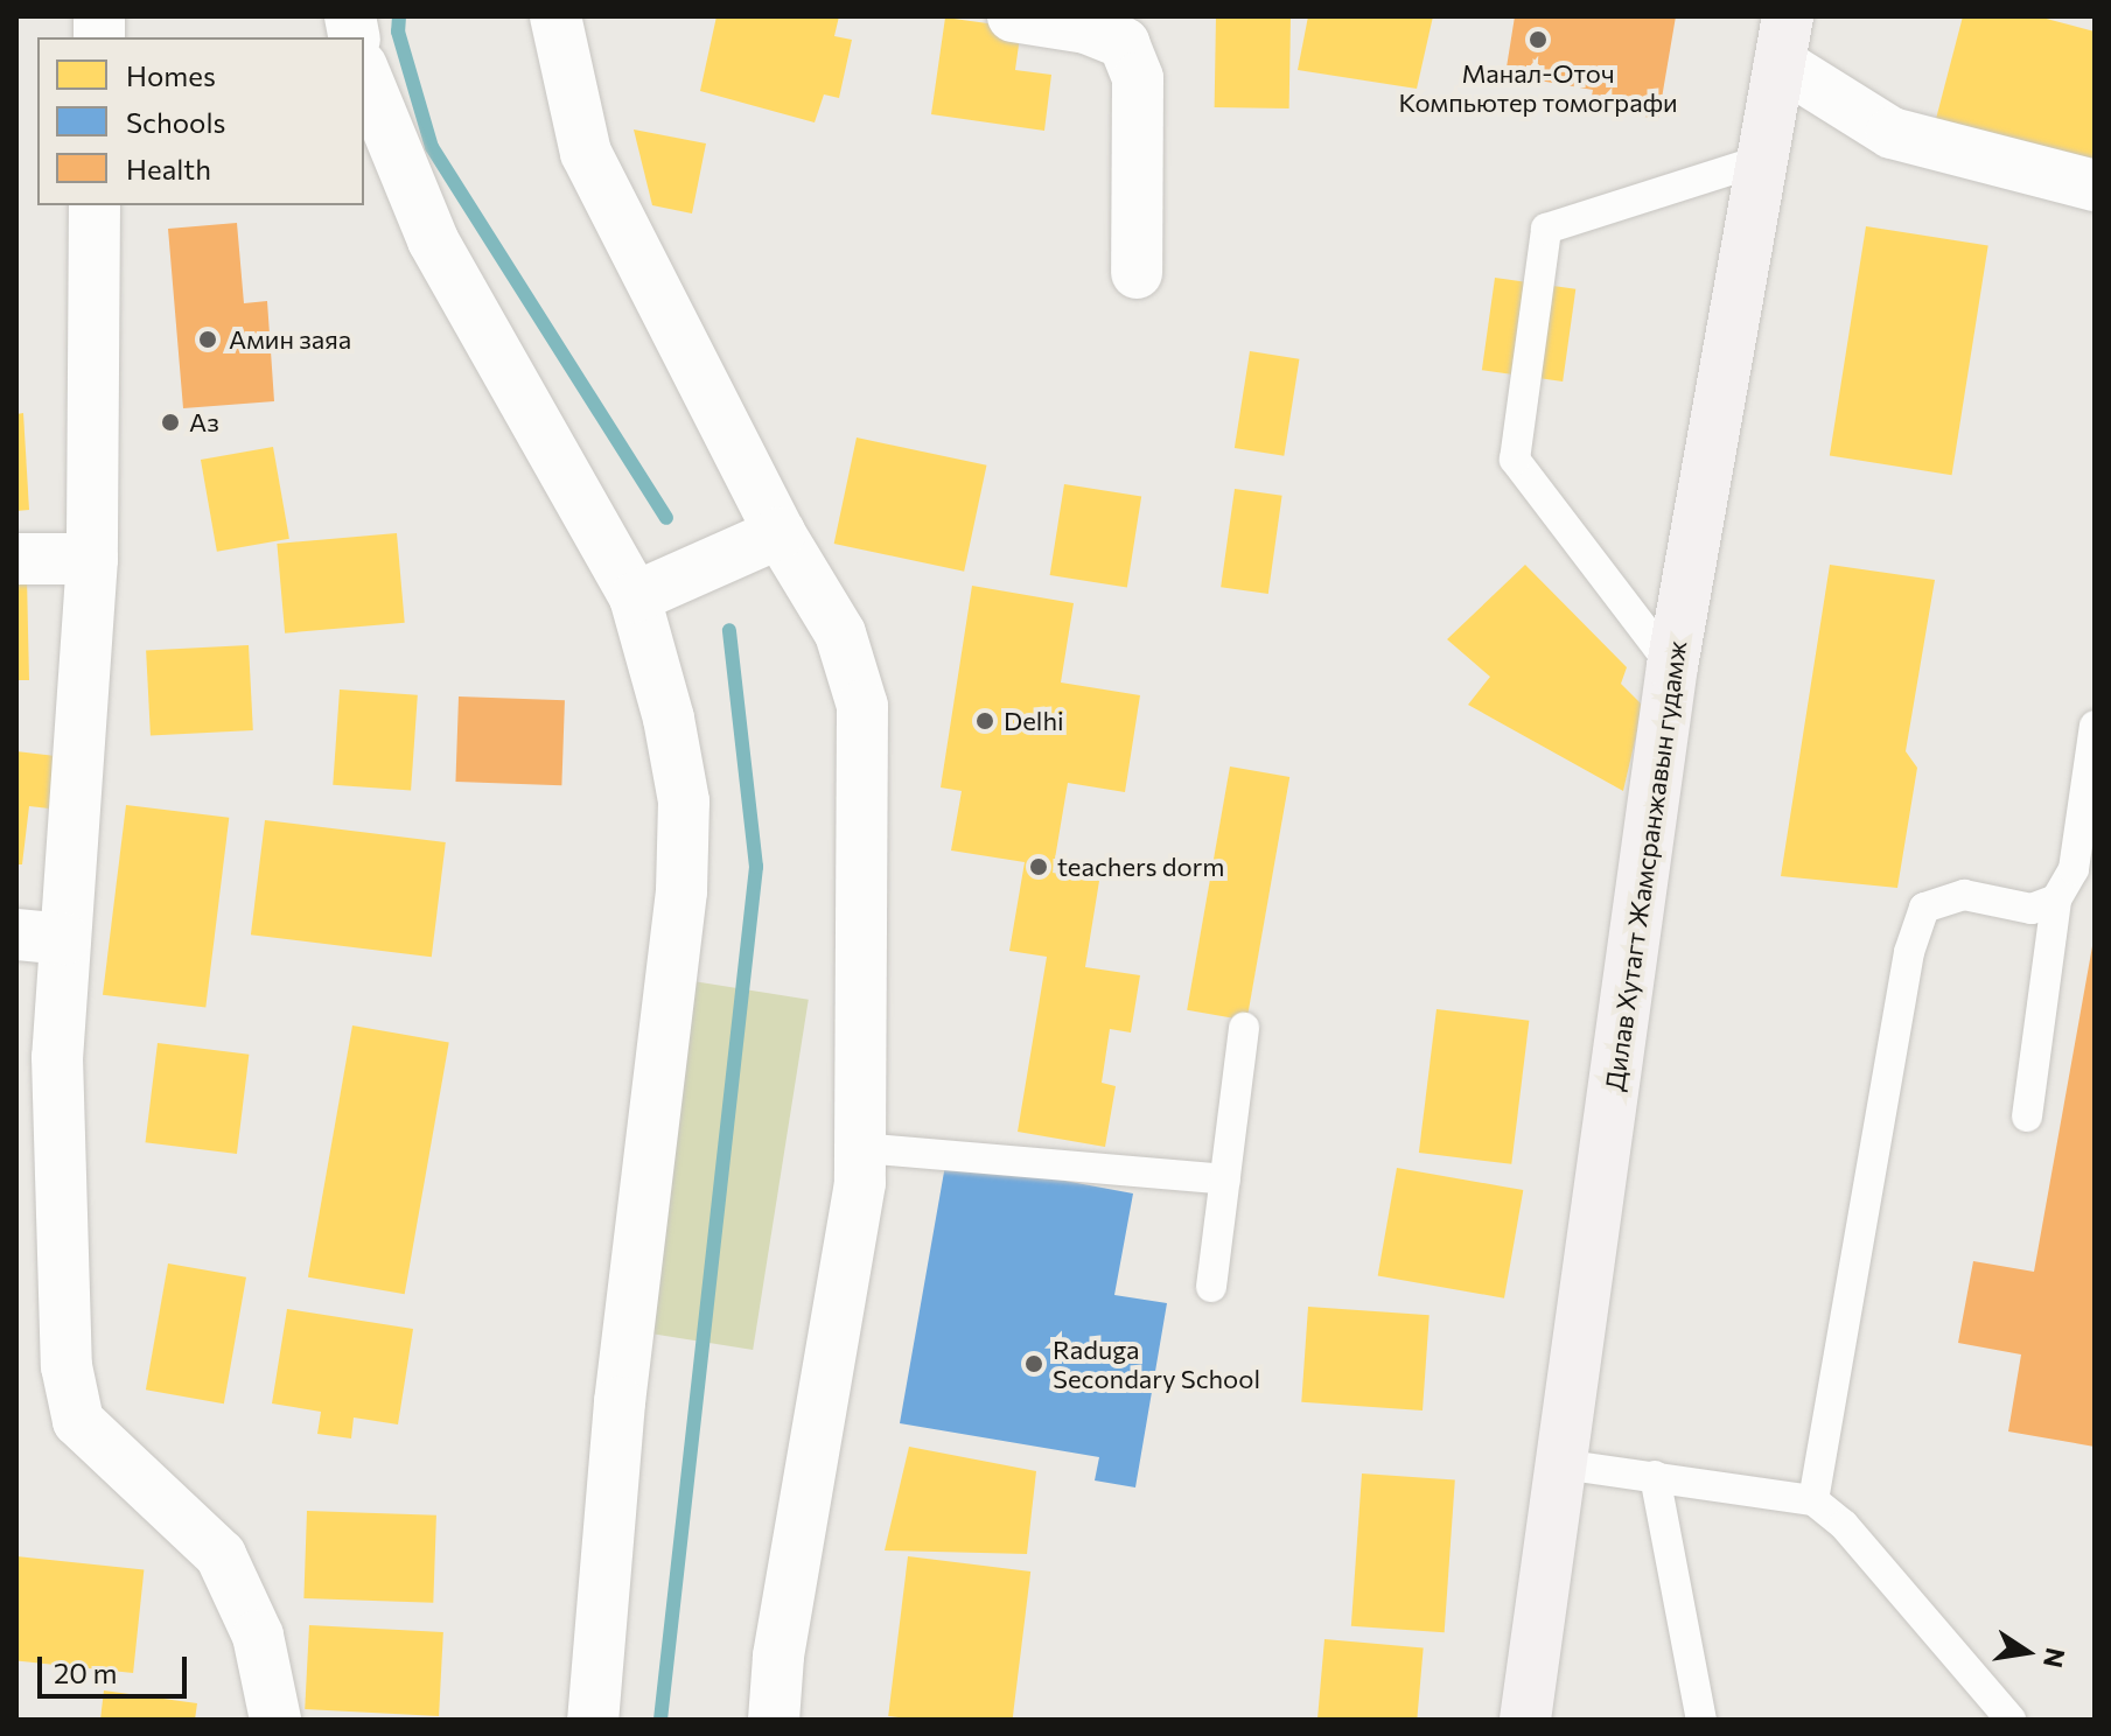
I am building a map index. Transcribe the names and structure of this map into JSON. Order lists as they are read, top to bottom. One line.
{"streets":{"main road":["Дилав Хутагт Жамсранжавын гудамж"]},"places":["Манал-Оточ Компьютер томографи","Амин заяа","Аз","Delhi","teachers dorm","Raduga Secondary School"],"legend":["Homes","Schools","Health"],"scale_bar":"20 m","north":"right"}
